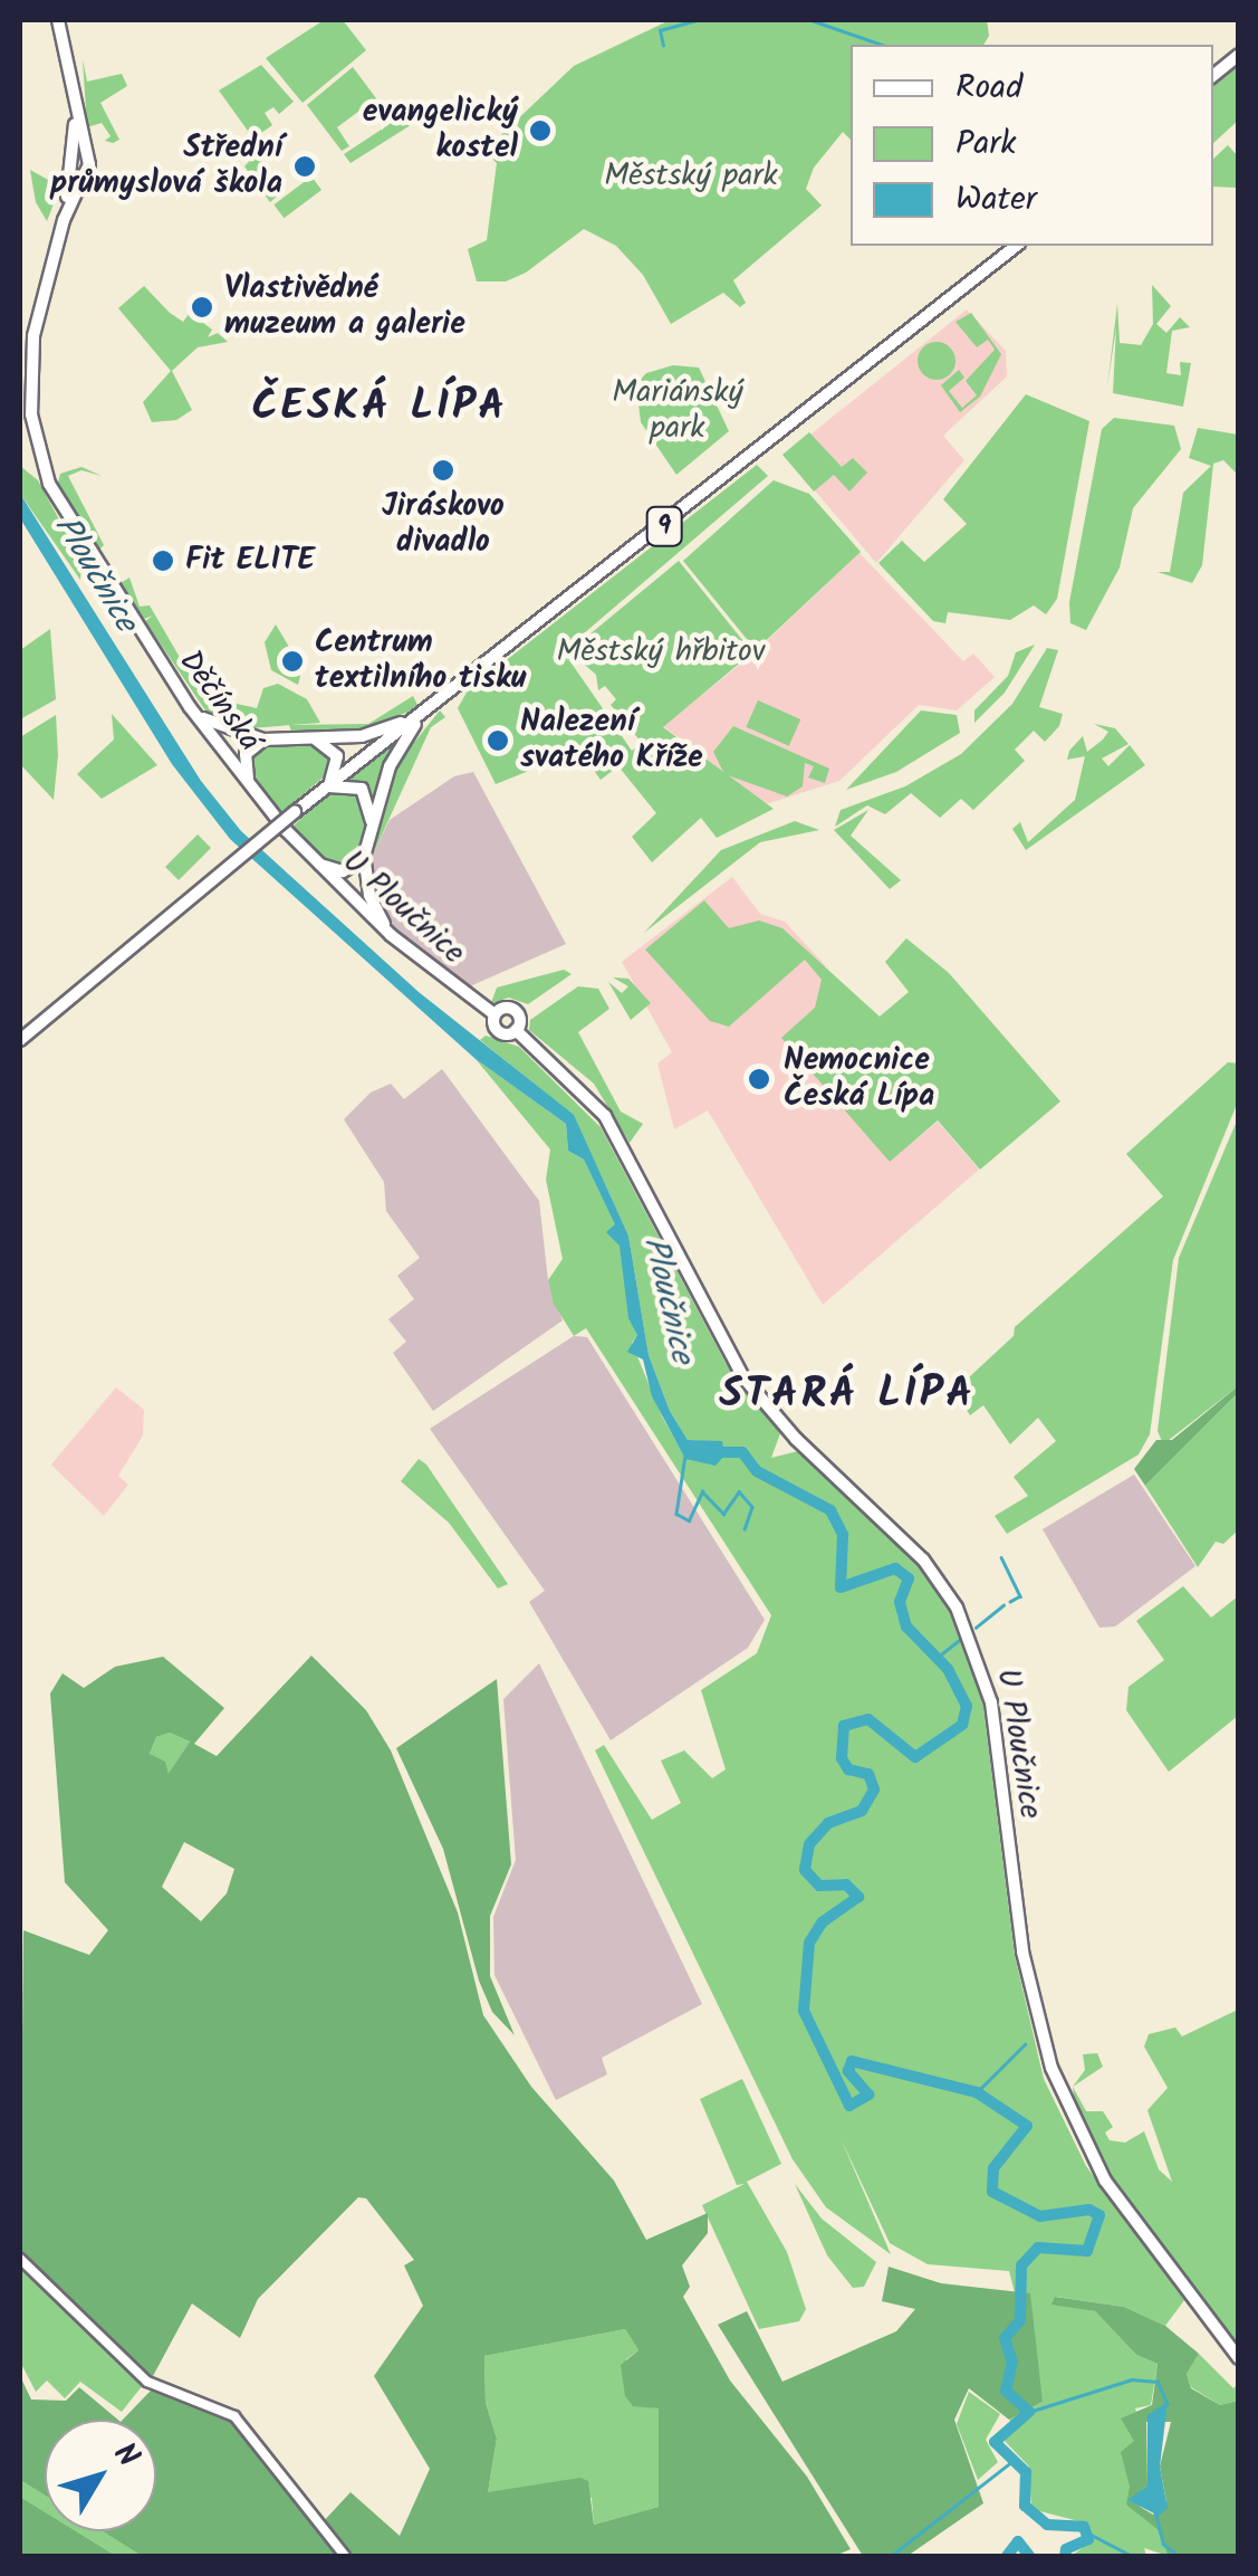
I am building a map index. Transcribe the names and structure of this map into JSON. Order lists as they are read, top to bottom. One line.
{"streets":{"main road":["9","Děčínská","U Ploučnice"]},"crossings":[["Děčínská","U Ploučnice"]],"districts":["ČESKÁ LÍPA","STARÁ LÍPA"],"water":["Ploučnice"],"parks":["Městský park","Mariánský park","Městský hřbitov"],"places":["evangelický kostel","Střední průmyslová škola","Vlastivědné muzeum a galerie","Jiráskovo divadlo","Fit ELITE","Centrum textilního tisku","Nalezení svatého Kříže","Nemocnice Česká Lípa"],"legend":["Road","Park","Water"],"north":"top right"}
